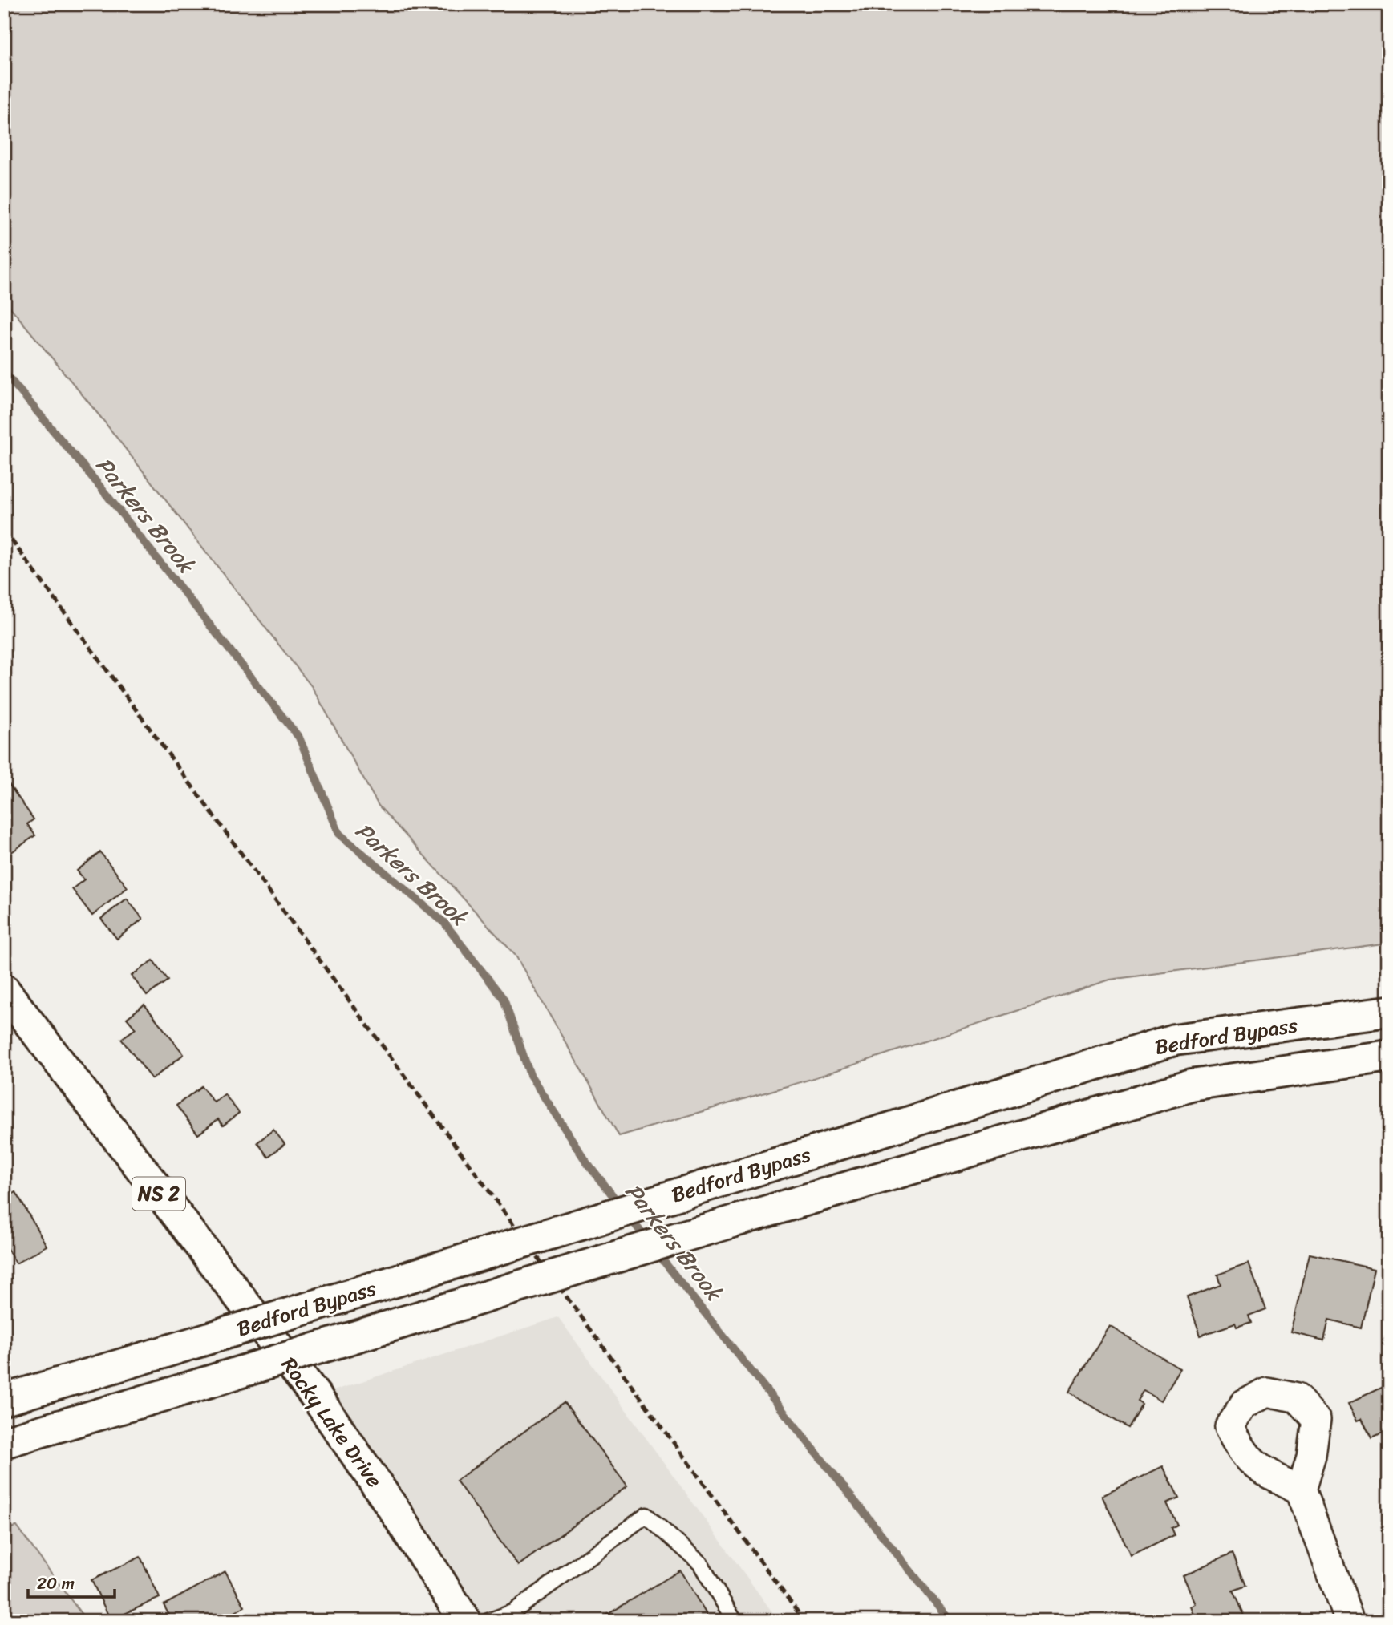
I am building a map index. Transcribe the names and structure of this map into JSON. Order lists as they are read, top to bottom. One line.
{"streets":{"main road":["Bedford Bypass","NS 2","Rocky Lake Drive"]},"water":["Parkers Brook"],"scale_bar":"20 m"}
